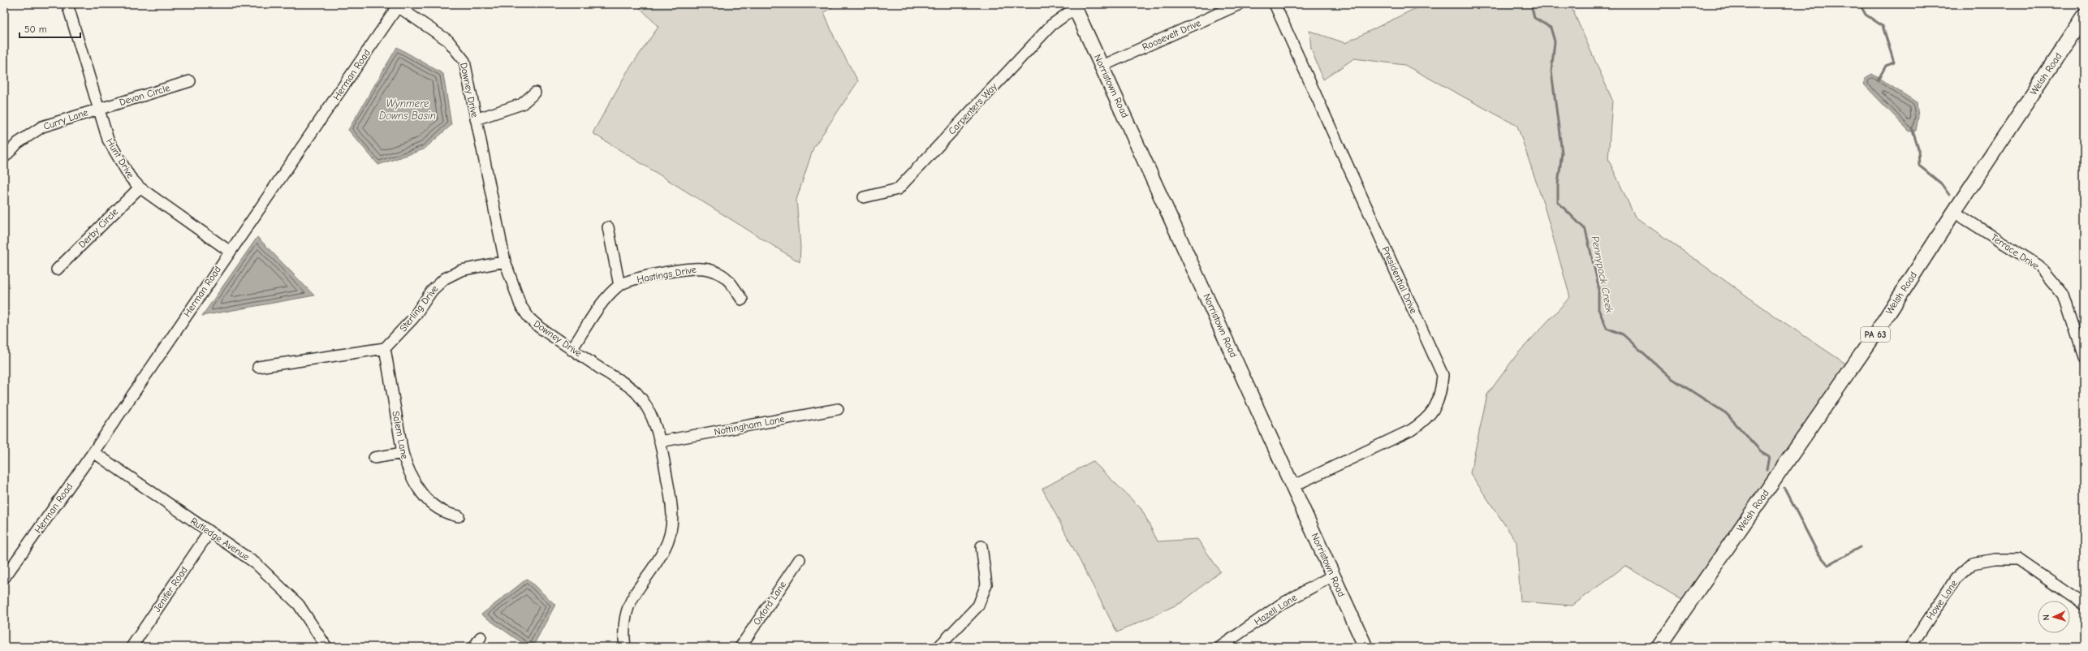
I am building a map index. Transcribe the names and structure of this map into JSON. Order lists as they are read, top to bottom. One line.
{"streets":{"main road":["Welsh Road","Norristown Road","PA 63"],"street":["Roosevelt Drive","Herman Road","Downey Drive","Devon Circle","Carpenters Way","Curry Lane","Hunt Drive","Derby Circle","Terrace Drive","Hastings Drive","Presidential Drive","Sterling Drive","Nottingham Lane","Salem Lane","Rutledge Avenue","Jenifer Road","Howe Lane","Oxford Lane","Hazell Lane"]},"crossings":[["Roosevelt Drive","Norristown Road"],["Welsh Road","Terrace Drive"],["Herman Road","Downey Drive"],["Herman Road","Hunt Drive"],["Herman Road","Rutledge Avenue"],["Norristown Road","Carpenters Way"],["Norristown Road","Presidential Drive"],["Norristown Road","Hazell Lane"],["Downey Drive","Hastings Drive"],["Downey Drive","Sterling Drive"],["Downey Drive","Nottingham Lane"],["Devon Circle","Curry Lane"],["Devon Circle","Hunt Drive"],["Curry Lane","Hunt Drive"],["Hunt Drive","Derby Circle"],["Sterling Drive","Salem Lane"],["Rutledge Avenue","Jenifer Road"]],"water":["Wynmere Downs Basin","Pennypack Creek"],"scale_bar":"50 m","north":"left"}
